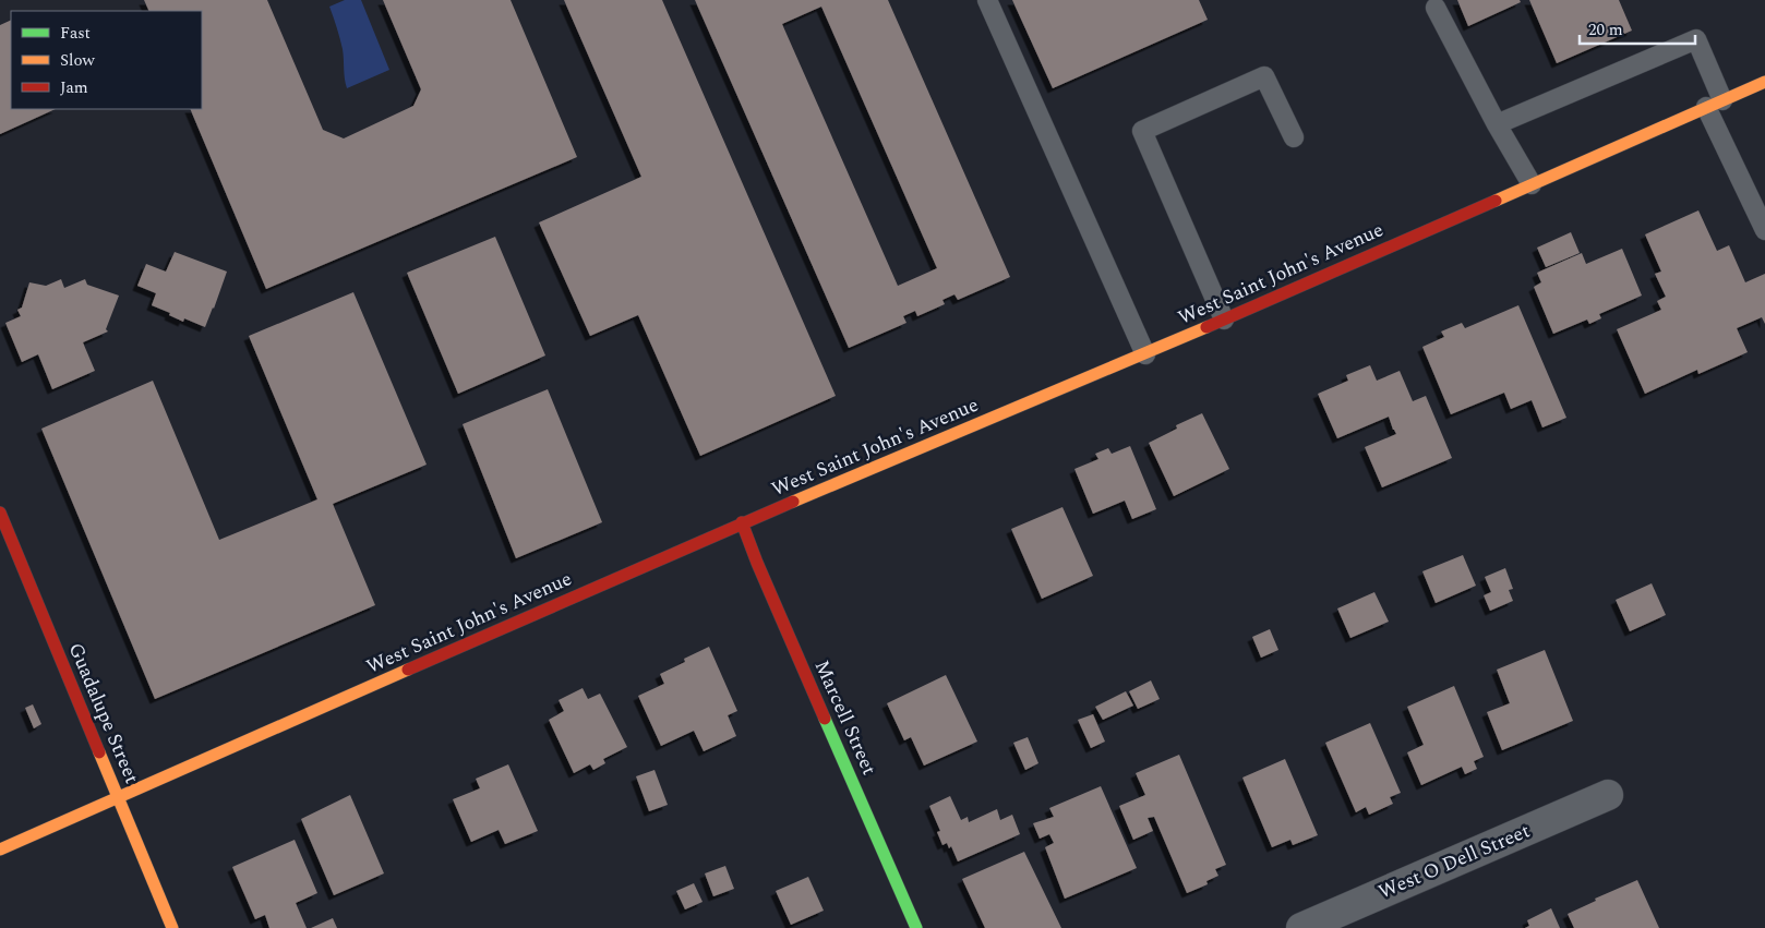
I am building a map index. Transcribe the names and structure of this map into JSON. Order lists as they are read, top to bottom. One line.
{"streets":{"street":["West Saint John's Avenue","Guadalupe Street","Marcell Street","West O Dell Street"]},"crossings":[["West Saint John's Avenue","Guadalupe Street"],["West Saint John's Avenue","Marcell Street"]],"legend":["Fast","Slow","Jam"],"scale_bar":"20 m"}
